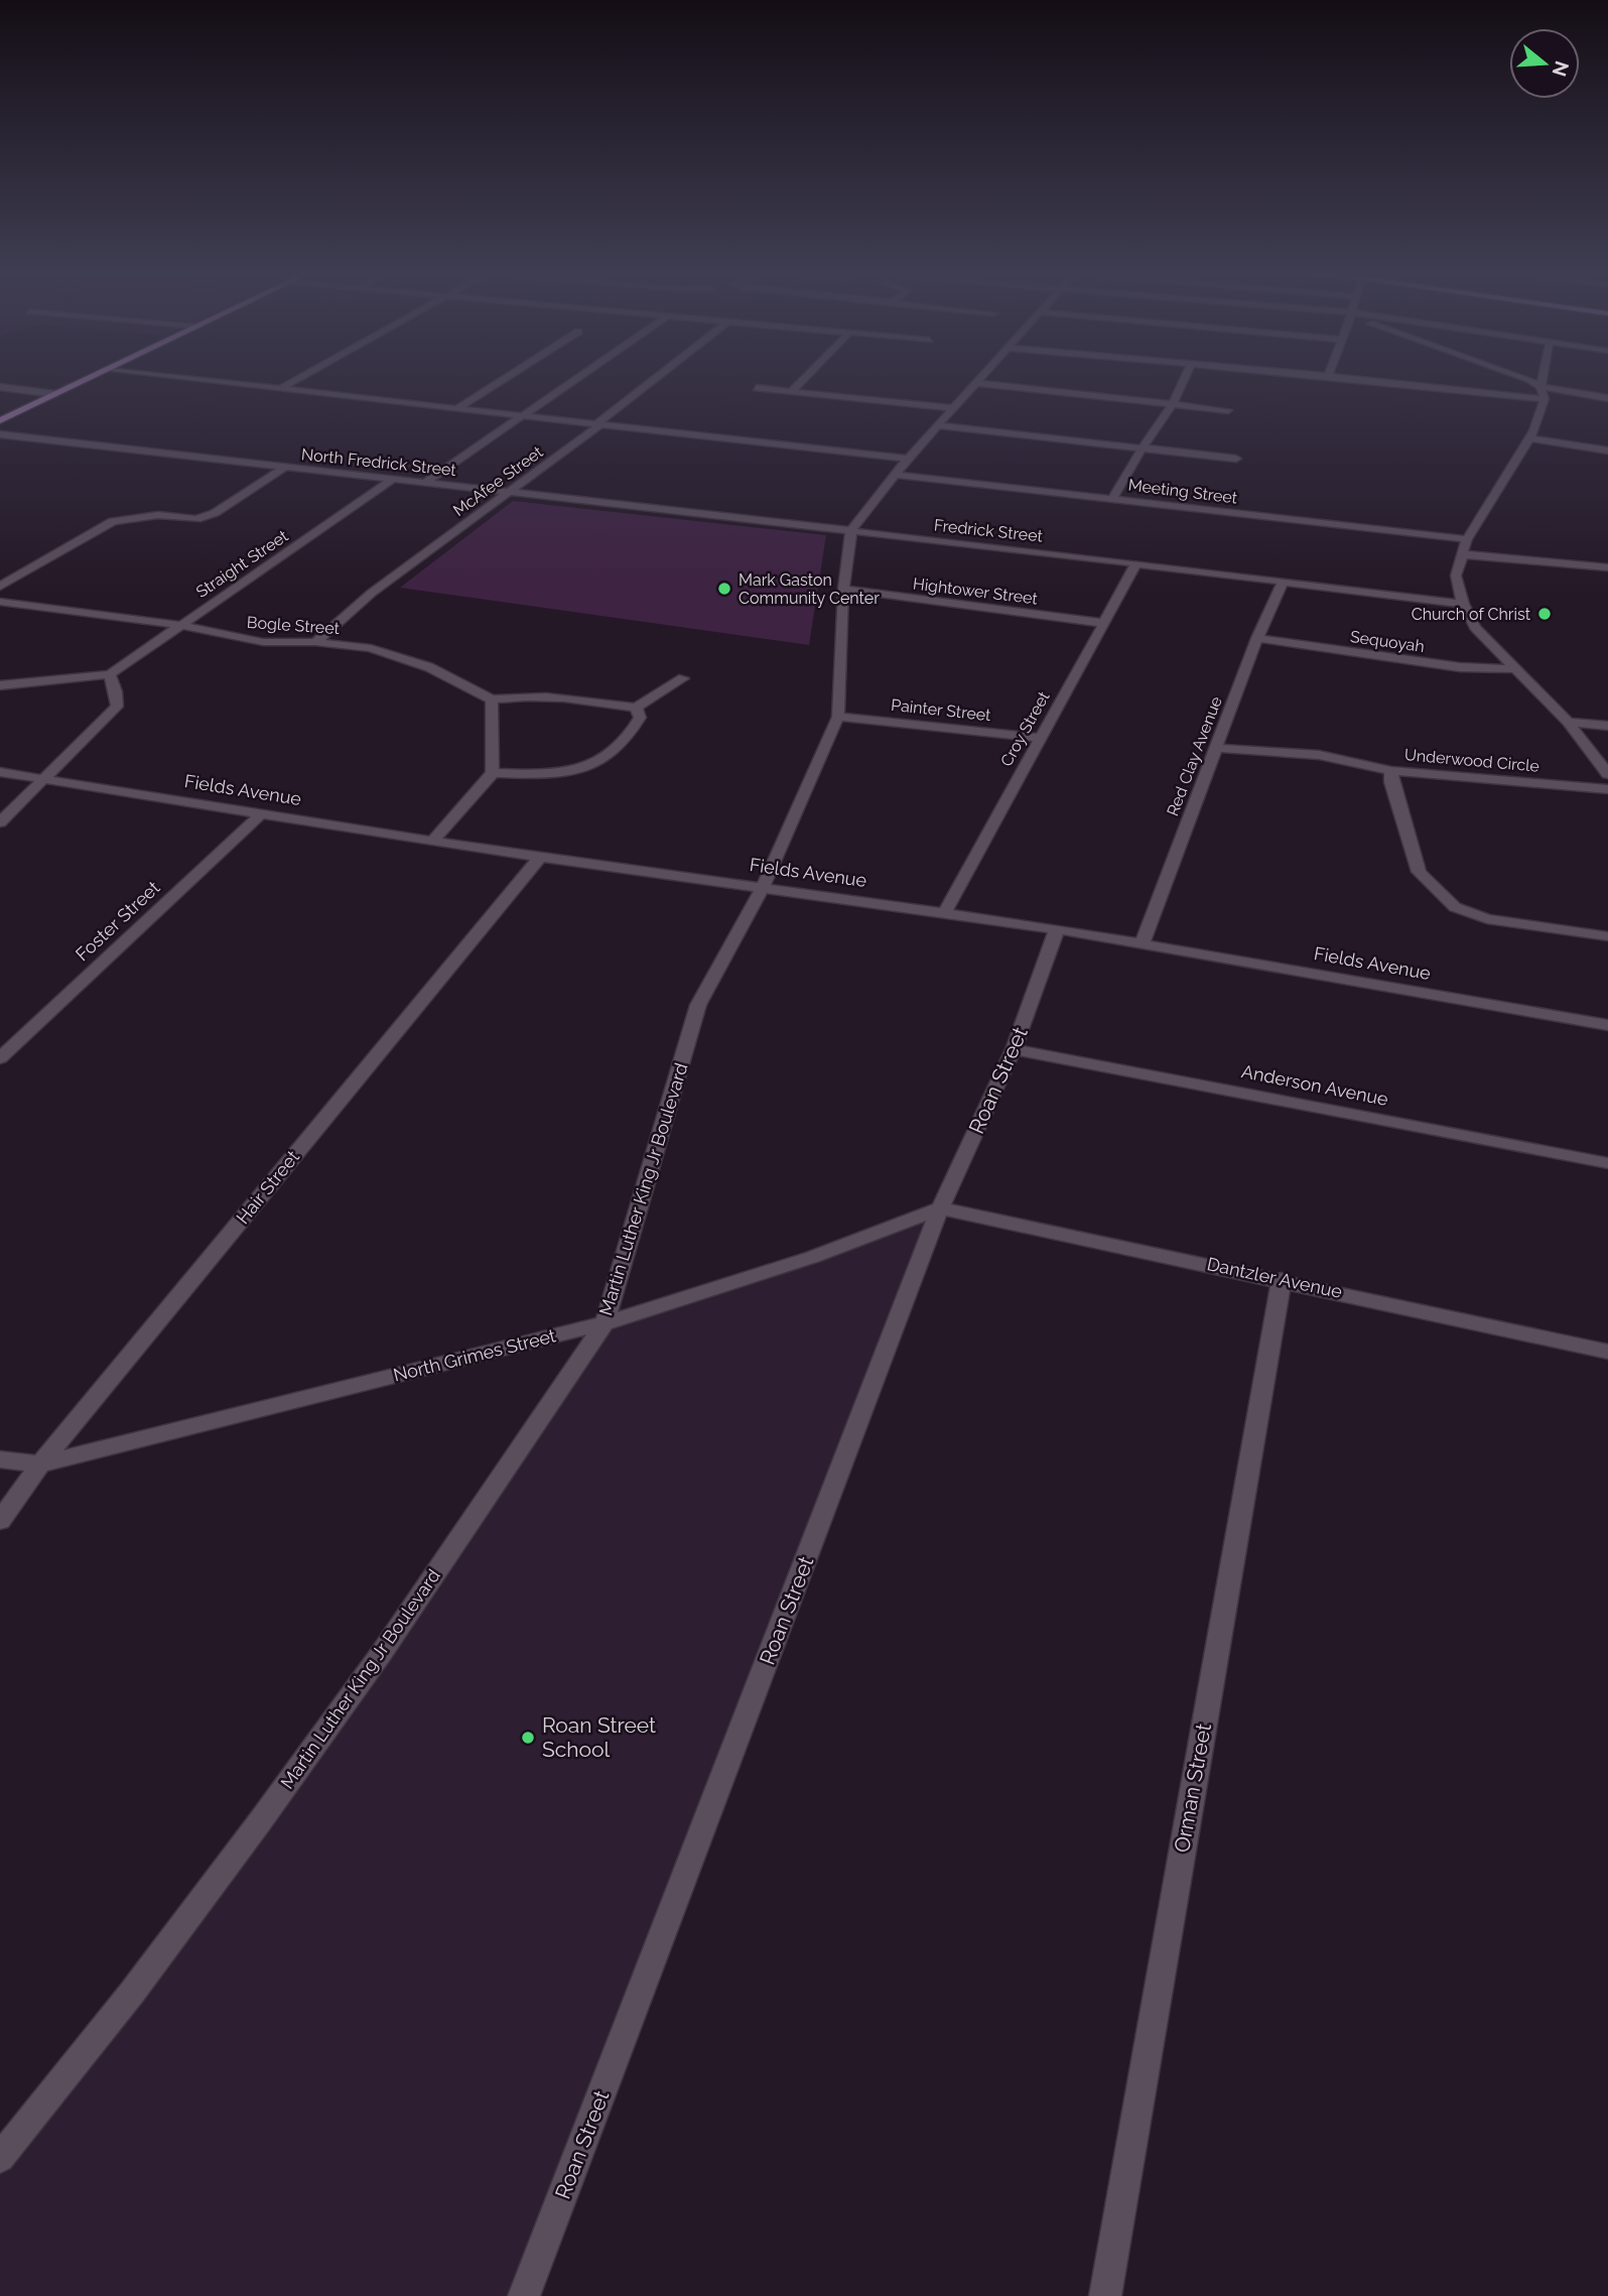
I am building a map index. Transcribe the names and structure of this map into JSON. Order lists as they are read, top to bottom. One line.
{"streets":{"street":["North Fredrick Street","McAfee Street","Meeting Street","Fredrick Street","Straight Street","Hightower Street","Bogle Street","Sequoyah","Painter Street","Croy Street","Red Clay Avenue","Underwood Circle","Fields Avenue","Foster Street","Roan Street","Anderson Avenue","Hair Street","Martin Luther King Jr Boulevard","Dantzler Avenue","North Grimes Street","Orman Street"]},"crossings":[["North Fredrick Street","McAfee Street"],["North Fredrick Street","Fredrick Street"],["North Fredrick Street","Straight Street"],["McAfee Street","Fredrick Street"],["McAfee Street","Bogle Street"],["Meeting Street","Martin Luther King Jr Boulevard"],["Fredrick Street","Croy Street"],["Fredrick Street","Red Clay Avenue"],["Fredrick Street","Martin Luther King Jr Boulevard"],["Straight Street","Bogle Street"],["Hightower Street","Croy Street"],["Hightower Street","Martin Luther King Jr Boulevard"],["Sequoyah","Red Clay Avenue"],["Painter Street","Croy Street"],["Painter Street","Martin Luther King Jr Boulevard"],["Croy Street","Fields Avenue"],["Red Clay Avenue","Fields Avenue"],["Fields Avenue","Foster Street"],["Fields Avenue","Roan Street"],["Fields Avenue","Hair Street"],["Fields Avenue","Martin Luther King Jr Boulevard"],["Roan Street","Anderson Avenue"],["Roan Street","Dantzler Avenue"],["Roan Street","North Grimes Street"],["Hair Street","North Grimes Street"],["Martin Luther King Jr Boulevard","North Grimes Street"],["Dantzler Avenue","North Grimes Street"],["Dantzler Avenue","Orman Street"]],"places":["Mark Gaston Community Center","Church of Christ","Roan Street School"],"north":"right"}
